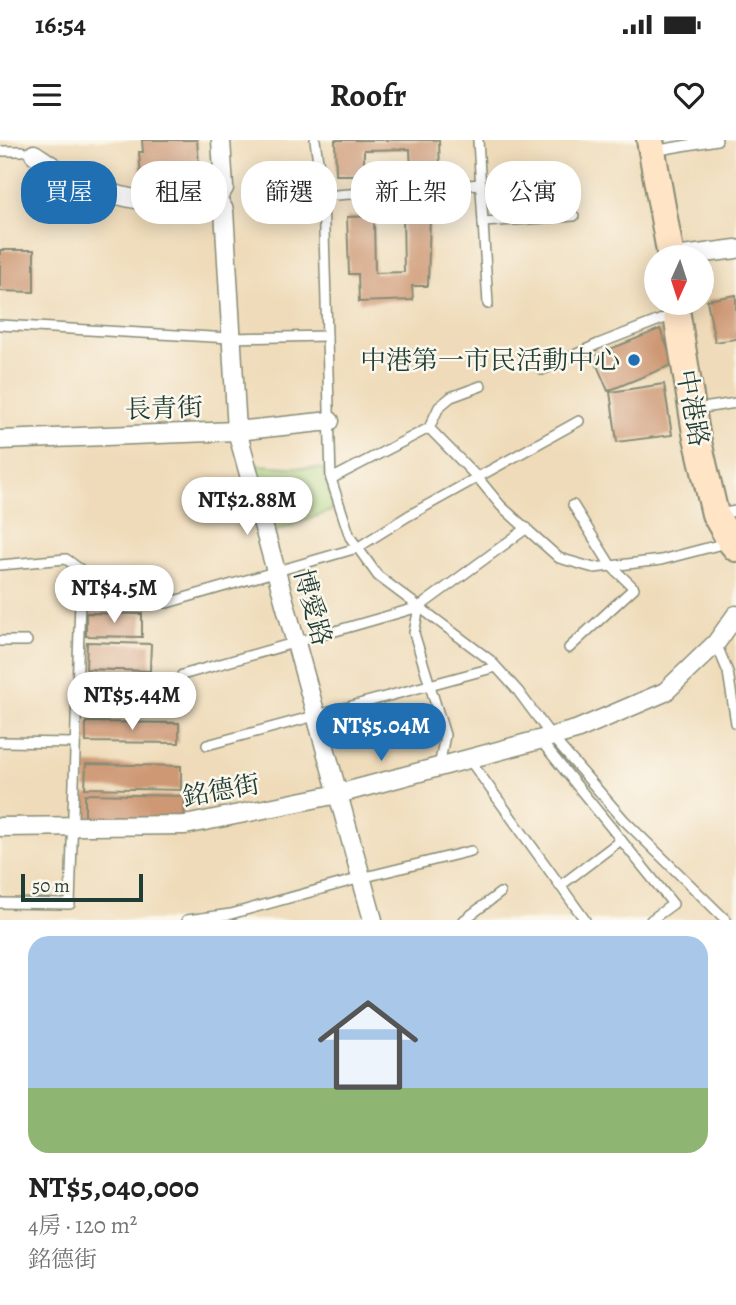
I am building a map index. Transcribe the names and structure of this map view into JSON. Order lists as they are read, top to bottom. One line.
{"streets":{"street":["長青街","中港路","博愛路","銘德街"]},"crossings":[["長青街","博愛路"],["博愛路","銘德街"]],"places":["中港第一市民活動中心"],"scale_bar":"50 m","north":"bottom","page":{"status":"16:54","header":"Roofr","chip":["買屋","租屋","篩選","新上架","公寓"],"price":["NT$2.88M","NT$4.5M","NT$5.44M","NT$5.04M"],"scale":"50 m","list":[{"name":"NT$5,040,000","note":"4房 · 120 m² · 銘德街"}]}}
